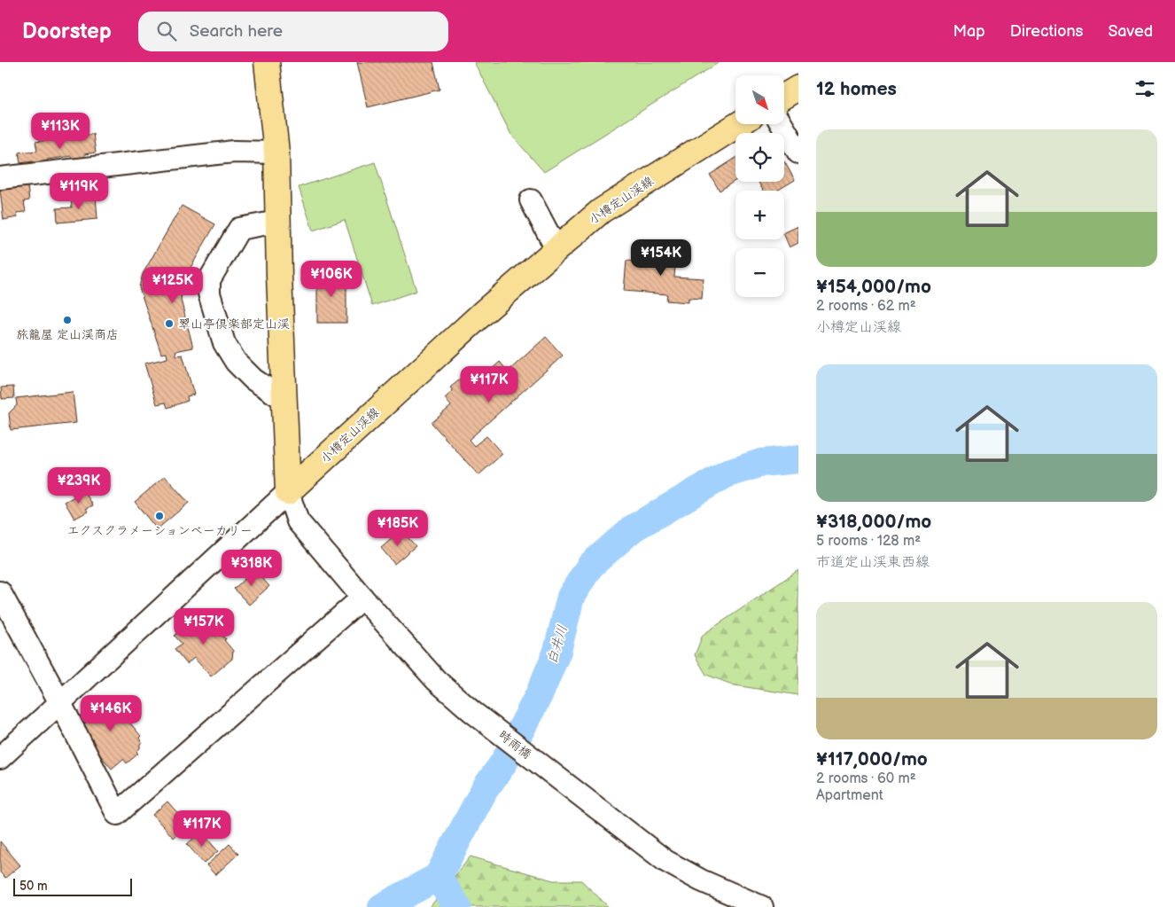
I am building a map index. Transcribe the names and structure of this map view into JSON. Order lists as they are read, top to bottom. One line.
{"streets":{"main road":["小樽定山渓線"],"street":["時雨橋"]},"crossings":[["小樽定山渓線","時雨橋"]],"water":["白井川"],"places":["旅籠屋 定山渓商店","翠山亭倶楽部定山渓","エクスクラメーションベーカリー"],"scale_bar":"50 m","north":"bottom right","page":{"header":"Doorstep","search":"Search here","nav":["Map","Directions","Saved"],"heading":"12 homes","map_buttons":["+","−"],"price":["¥113K","¥119K","¥154K","¥106K","¥125K","¥117K","¥239K","¥185K","¥318K","¥157K","¥146K","¥117K"],"list":[{"name":"¥154,000/mo","note":"2 rooms · 62 m² · 小樽定山渓線"},{"name":"¥318,000/mo","note":"5 rooms · 128 m² · 市道定山渓東西線"},{"name":"¥117,000/mo","note":"2 rooms · 60 m² · Apartment"}],"scale":"50 m"}}
